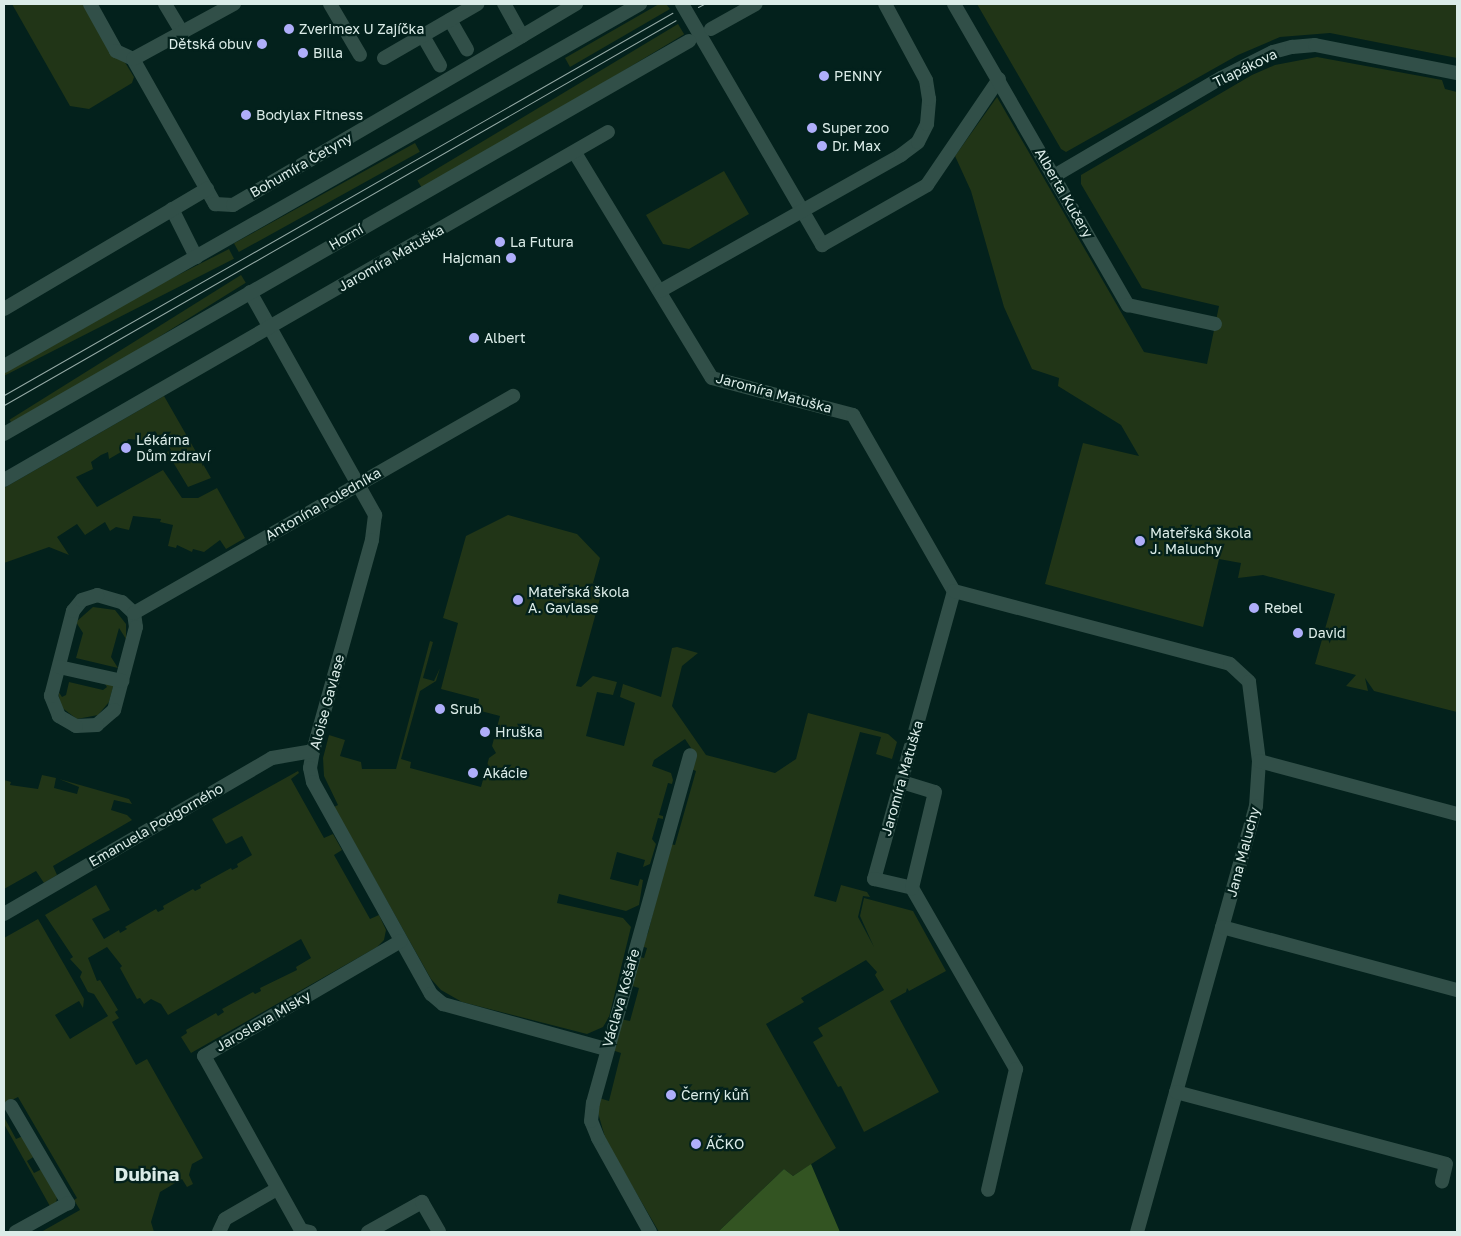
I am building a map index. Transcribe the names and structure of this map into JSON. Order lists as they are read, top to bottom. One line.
{"streets":{"street":["Tlapákova","Bohumíra Četyny","Alberta Kučery","Horní","Jaromíra Matuška","Antonína Poledníka","Aloise Gavlase","Emanuela Podgorného","Jana Maluchy","Václava Košaře","Jaroslava Misky"]},"crossings":[["Tlapákova","Alberta Kučery"],["Horní","Aloise Gavlase"],["Jaromíra Matuška","Aloise Gavlase"],["Jaromíra Matuška","Jana Maluchy"],["Antonína Poledníka","Aloise Gavlase"],["Aloise Gavlase","Emanuela Podgorného"],["Aloise Gavlase","Václava Košaře"],["Aloise Gavlase","Jaroslava Misky"]],"districts":["Dubina"],"places":["Zverimex U Zajíčka","Dětská obuv","Billa","PENNY","Bodylax Fitness","Super zoo","Dr. Max","La Futura","Hajcman","Albert","Lékárna Dům zdraví","Mateřská škola J. Maluchy","Mateřská škola A. Gavlase","Rebel","David","Srub","Hruška","Akácie","Černý kůň","ÁČKO"]}
